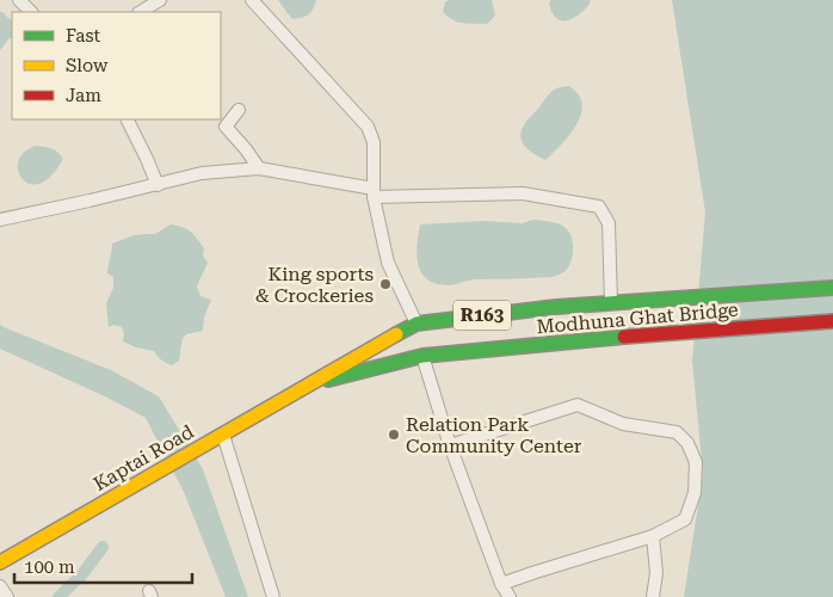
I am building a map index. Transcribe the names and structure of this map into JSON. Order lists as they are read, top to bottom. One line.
{"streets":{"main road":["R163","Modhuna Ghat Bridge","Kaptai Road"]},"crossings":[["R163","Modhuna Ghat Bridge"],["R163","Kaptai Road"],["Modhuna Ghat Bridge","Kaptai Road"]],"places":["King sports & Crockeries","Relation Park Community Center"],"legend":["Fast","Slow","Jam"],"scale_bar":"100 m"}
